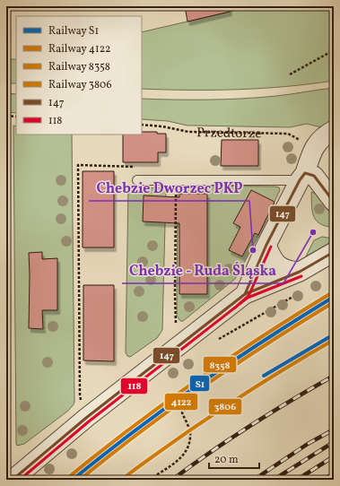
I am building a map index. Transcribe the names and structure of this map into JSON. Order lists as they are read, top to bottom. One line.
{"streets":{"path":["Przedtorze"]},"places":["Chebzie - Ruda Śląska","Chebzie Dworzec PKP"],"lines":["transit line 147","transit line 118","rail line 8358","rail line S1","rail line 4122","rail line 3806"],"legend":["Railway S1","Railway 4122","Railway 8358","Railway 3806","147","118"],"scale_bar":"20 m"}
